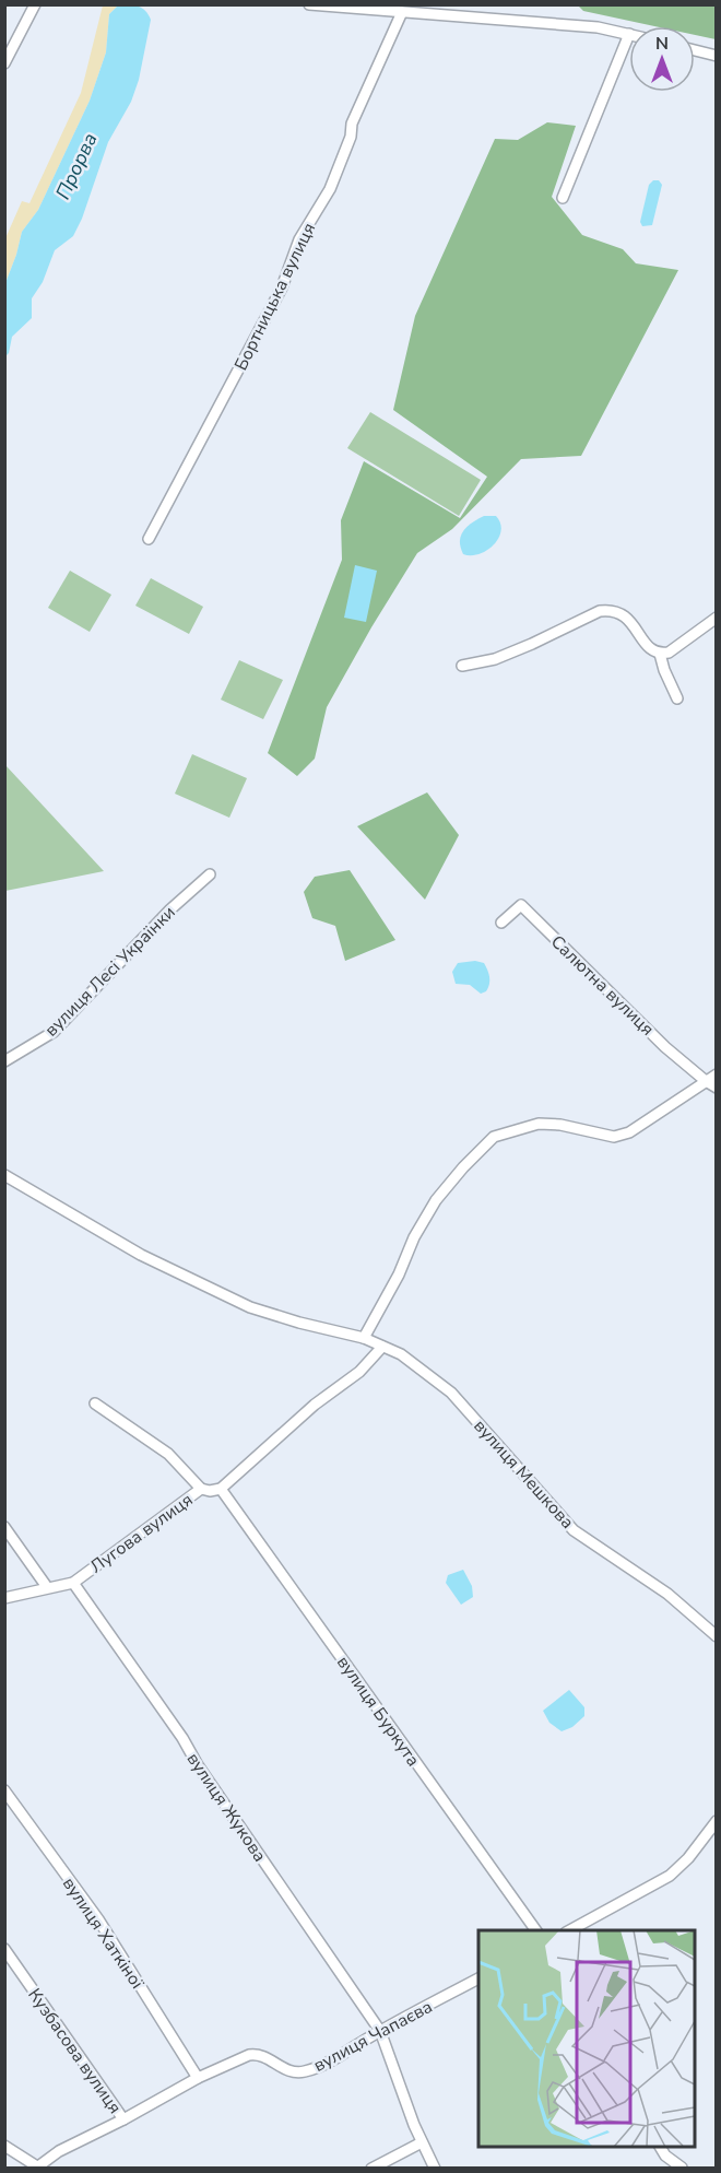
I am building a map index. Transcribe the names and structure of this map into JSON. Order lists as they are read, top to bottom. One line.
{"streets":{"street":["Бортницька вулиця","вулиця Лесі Українки","Салютна вулиця","вулиця Мешкова","Лугова вулиця","вулиця Буркута","вулиця Жукова","вулиця Хаткіної","вулиця Чапаєва","Кузбасова вулиця"]},"crossings":[["Лугова вулиця","вулиця Буркута"],["Лугова вулиця","вулиця Жукова"],["вулиця Жукова","вулиця Чапаєва"],["вулиця Хаткіної","вулиця Чапаєва"],["вулиця Чапаєва","Кузбасова вулиця"]],"water":["Прорва"],"north":"top"}
